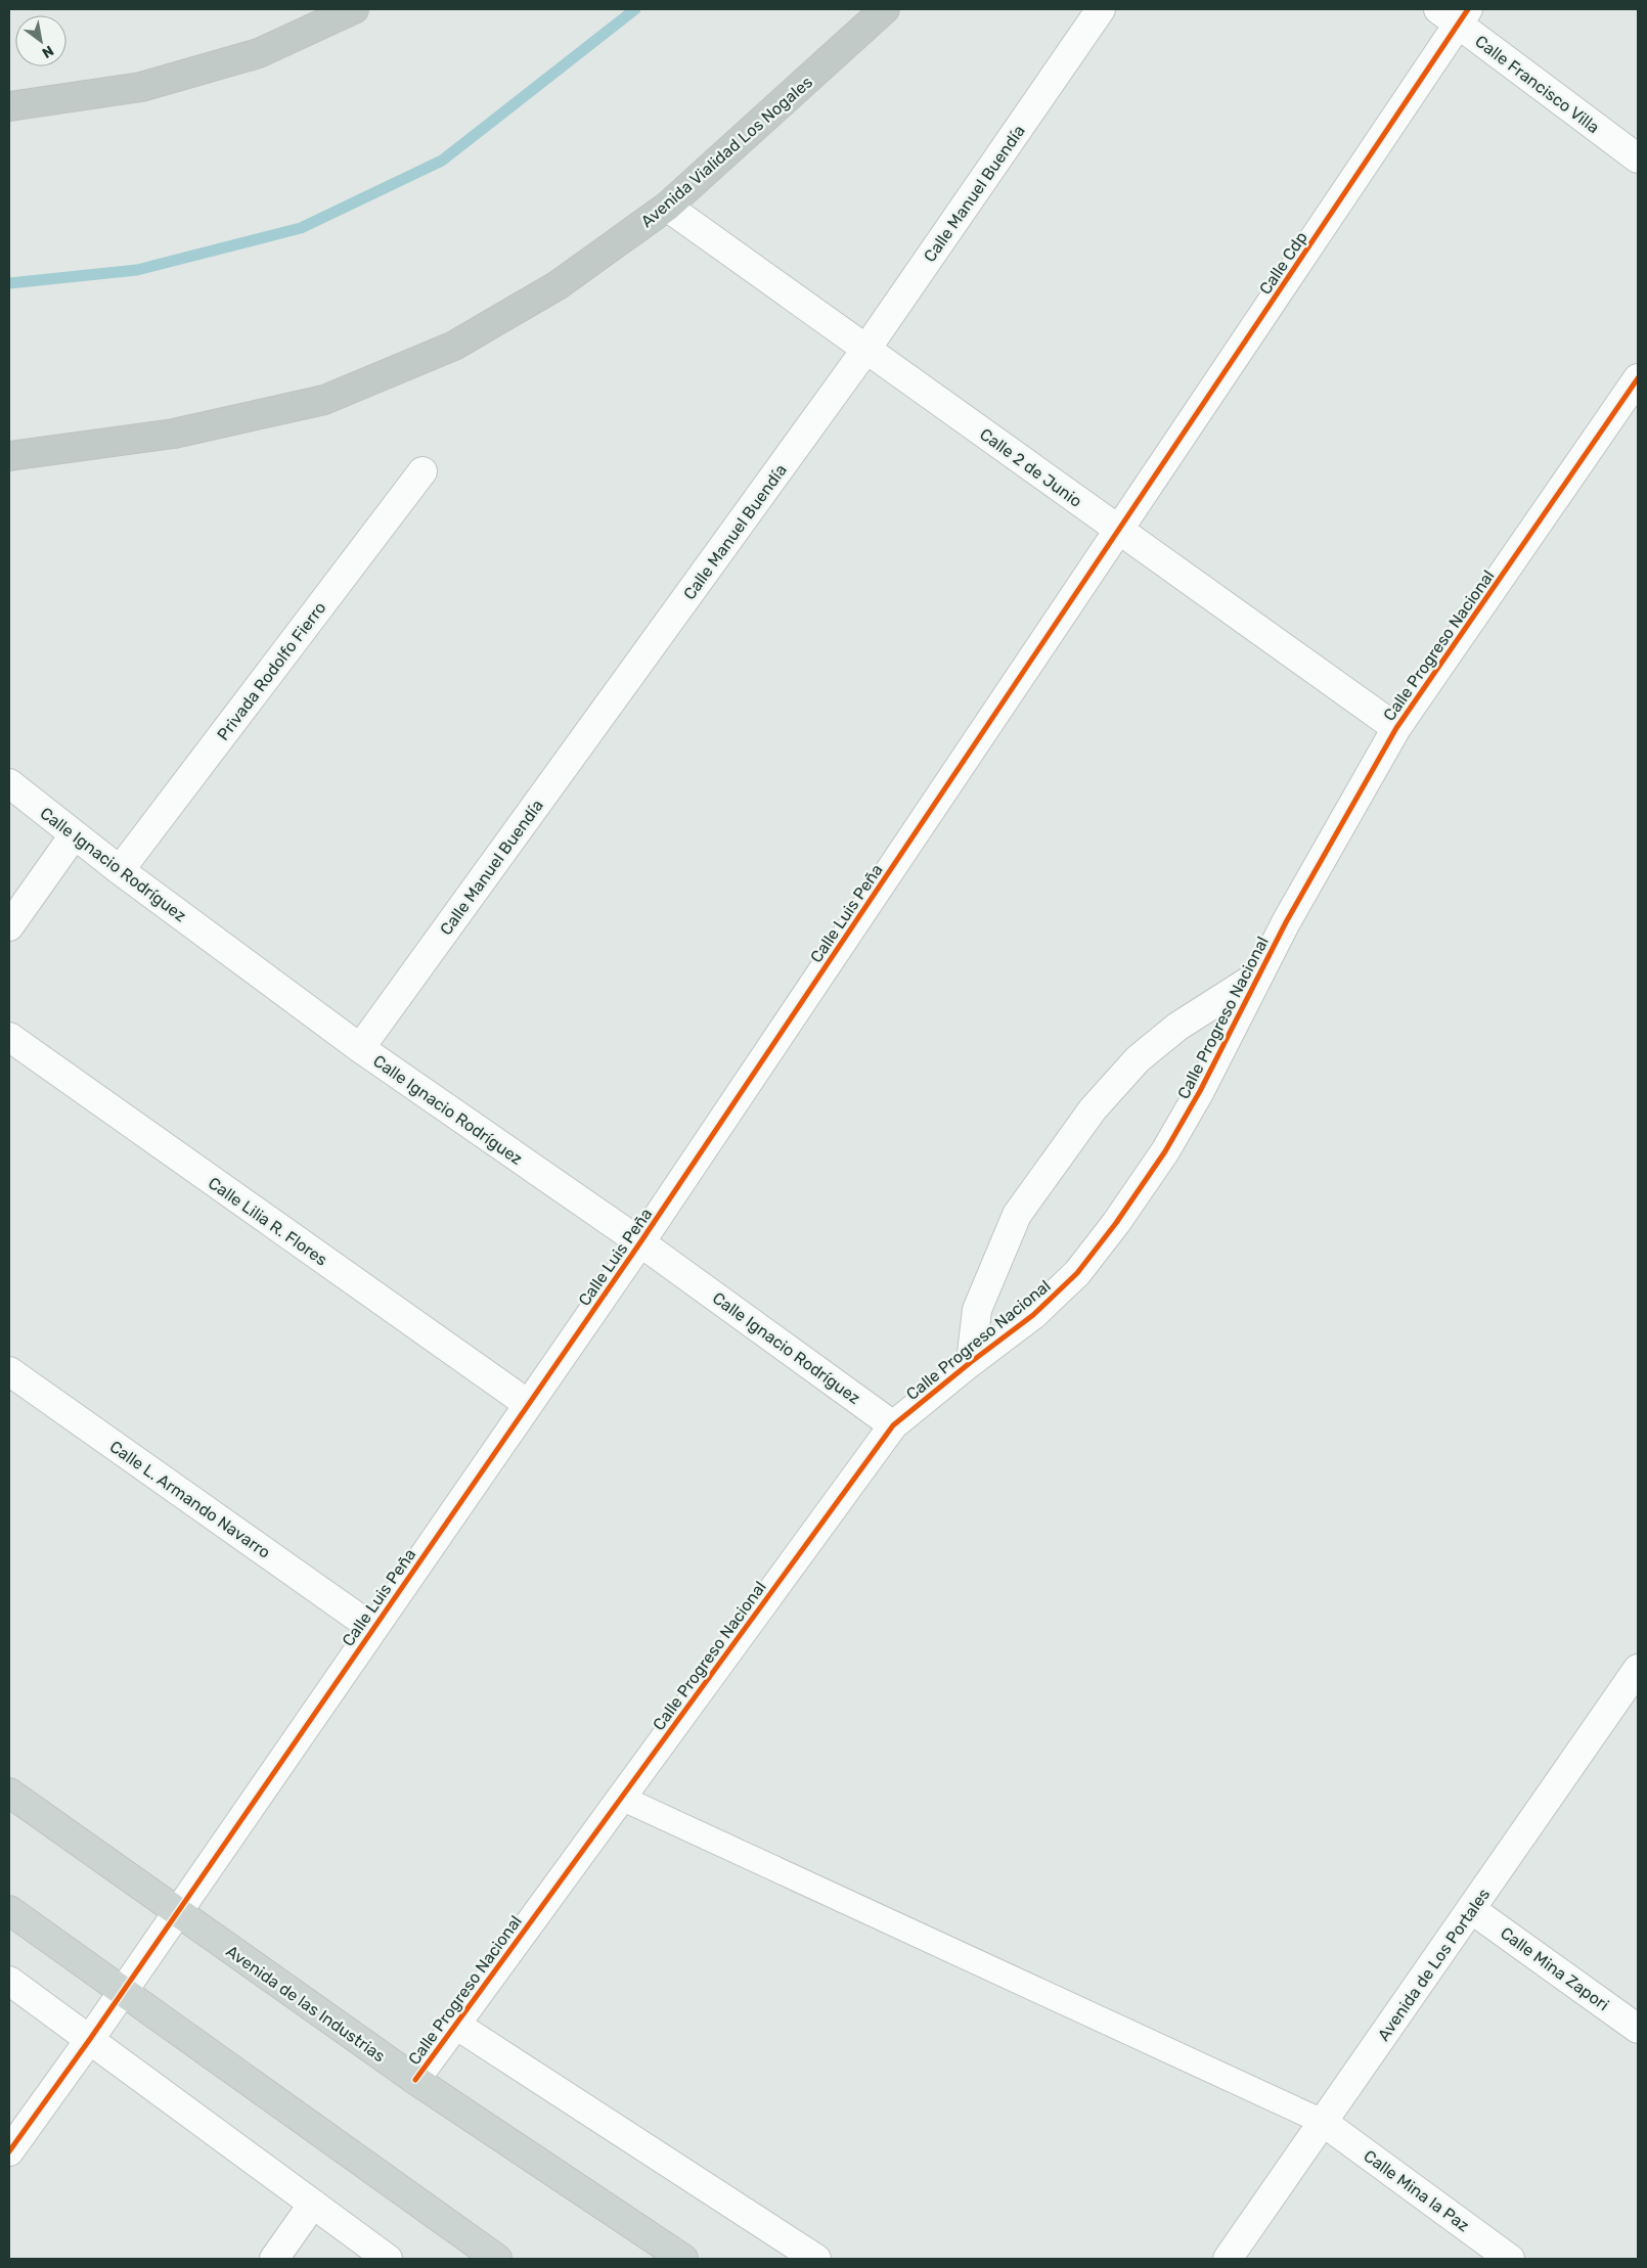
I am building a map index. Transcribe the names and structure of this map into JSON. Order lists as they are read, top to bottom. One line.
{"streets":{"highway":["Avenida Vialidad Los Nogales"],"main road":["Avenida de las Industrias"],"street":["Calle Francisco Villa","Calle Manuel Buendía","Calle Cdp","Calle 2 de Junio","Calle Progreso Nacional","Privada Rodolfo Fierro","Calle Ignacio Rodríguez","Calle Luis Peña","Calle Lilia R. Flores","Calle L. Armando Navarro","Avenida de Los Portales","Calle Mina Zapori","Calle Mina la Paz"]},"crossings":[["Calle Francisco Villa","Calle Cdp"],["Avenida Vialidad Los Nogales","Calle 2 de Junio"],["Calle Manuel Buendía","Calle 2 de Junio"],["Calle Manuel Buendía","Calle Ignacio Rodríguez"],["Calle Cdp","Calle 2 de Junio"],["Calle Cdp","Calle Luis Peña"],["Calle 2 de Junio","Calle Progreso Nacional"],["Calle 2 de Junio","Calle Luis Peña"],["Calle Progreso Nacional","Calle Ignacio Rodríguez"],["Calle Progreso Nacional","Avenida de las Industrias"],["Privada Rodolfo Fierro","Calle Ignacio Rodríguez"],["Calle Ignacio Rodríguez","Calle Luis Peña"],["Calle Luis Peña","Calle Lilia R. Flores"],["Calle Luis Peña","Calle L. Armando Navarro"],["Calle Luis Peña","Avenida de las Industrias"],["Avenida de Los Portales","Calle Mina Zapori"],["Avenida de Los Portales","Calle Mina la Paz"]],"north":"bottom right"}
